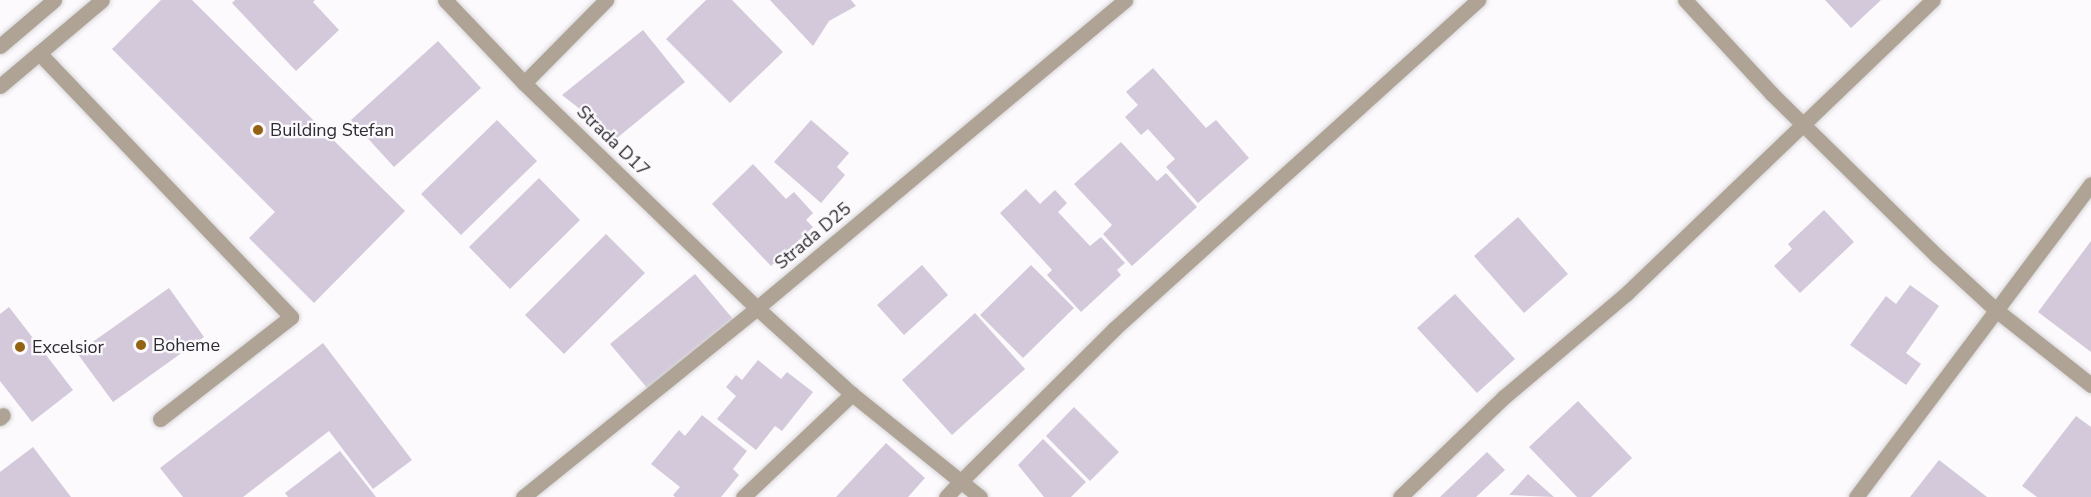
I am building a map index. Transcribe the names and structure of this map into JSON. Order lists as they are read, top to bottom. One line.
{"streets":{"street":["Strada D17","Strada D25"]},"crossings":[["Strada D17","Strada D25"]],"places":["Building Stefan","Boheme","Excelsior"]}
